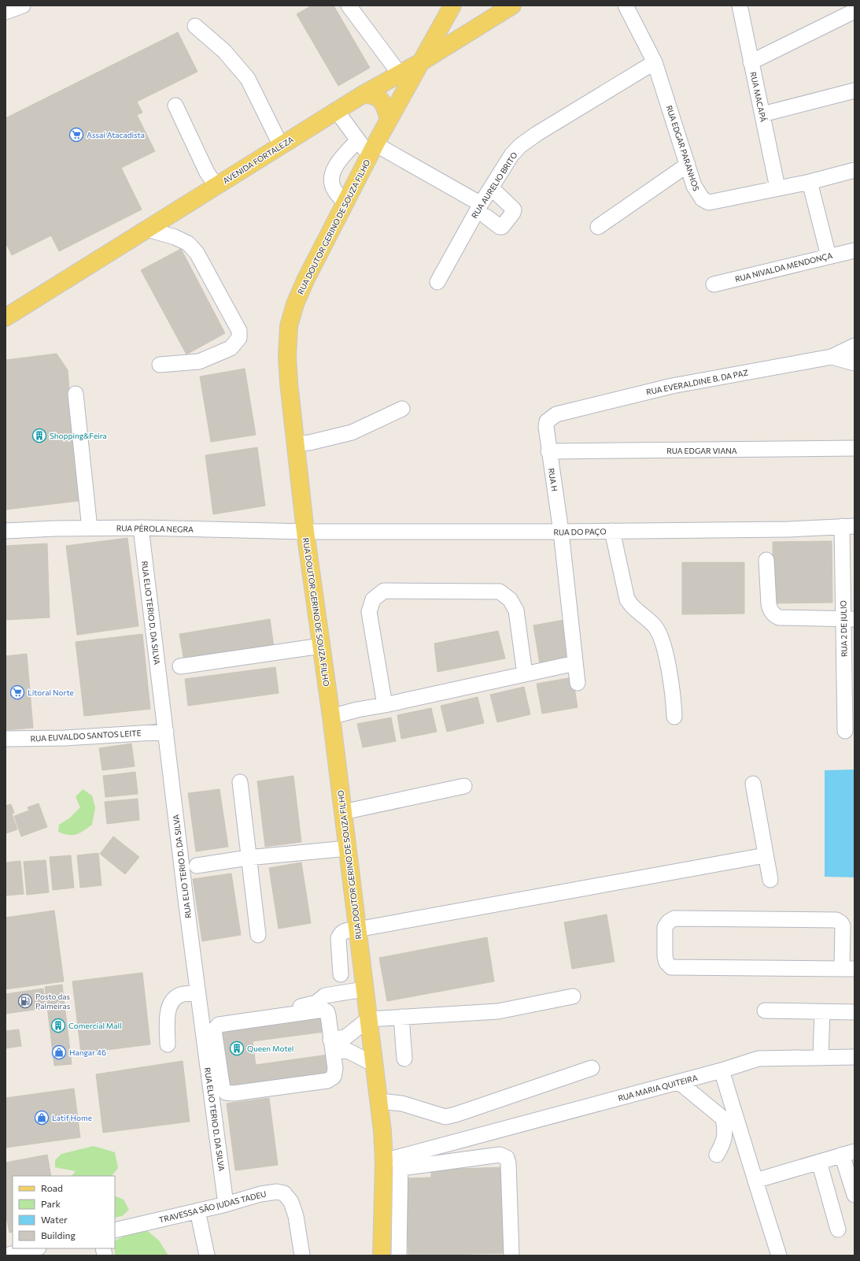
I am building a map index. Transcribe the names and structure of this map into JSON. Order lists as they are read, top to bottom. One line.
{"streets":{"main road":["AVENIDA FORTALEZA","RUA DOUTOR GERINO DE SOUZA FILHO"],"street":["RUA MACAPÁ","RUA EDGAR PARANHOS","RUA AURELIO BRITO","RUA NIVALDA MENDONÇA","RUA EVERALDINE B. DA PAZ","RUA EDGAR VIANA","RUA H","RUA PÉROLA NEGRA","RUA DO PAÇO","RUA ELIO TERIO D. DA SILVA","RUA 2 DE JULIO","RUA EUVALDO SANTOS LEITE","RUA MARIA QUITEIRA","TRAVESSA SÃO JUDAS TADEU"]},"crossings":[["RUA MACAPÁ","RUA EDGAR PARANHOS"],["RUA EDGAR PARANHOS","RUA AURELIO BRITO"],["AVENIDA FORTALEZA","RUA DOUTOR GERINO DE SOUZA FILHO"],["RUA DOUTOR GERINO DE SOUZA FILHO","RUA PÉROLA NEGRA"],["RUA DOUTOR GERINO DE SOUZA FILHO","RUA DO PAÇO"],["RUA DOUTOR GERINO DE SOUZA FILHO","RUA MARIA QUITEIRA"],["RUA EVERALDINE B. DA PAZ","RUA H"],["RUA EDGAR VIANA","RUA H"],["RUA H","RUA DO PAÇO"],["RUA PÉROLA NEGRA","RUA DO PAÇO"],["RUA PÉROLA NEGRA","RUA ELIO TERIO D. DA SILVA"],["RUA DO PAÇO","RUA 2 DE JULIO"],["RUA ELIO TERIO D. DA SILVA","RUA EUVALDO SANTOS LEITE"],["RUA ELIO TERIO D. DA SILVA","TRAVESSA SÃO JUDAS TADEU"]],"places":{"supermarket":["Assaí Atacadista","Litoral Norte"],"building":["Shopping&Feira","Comercial Mall","Queen Motel"],"fuel station":["Posto das Palmeiras"],"shop":["Hangar 46","Latif Home"]},"legend":["Road","Park","Water","Building"]}
